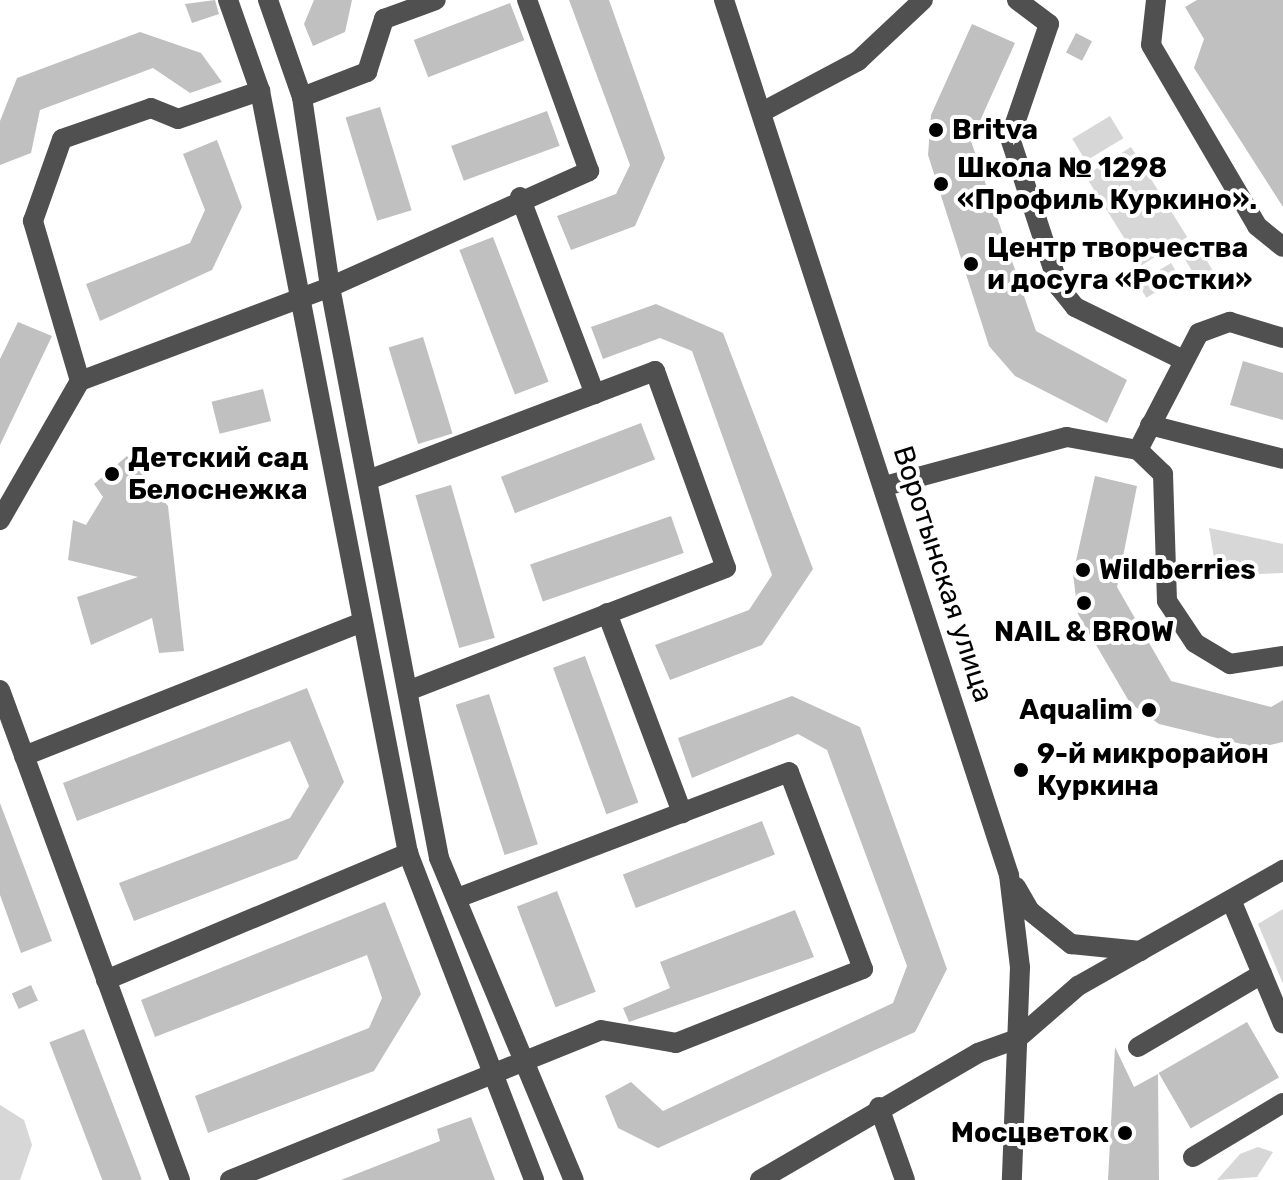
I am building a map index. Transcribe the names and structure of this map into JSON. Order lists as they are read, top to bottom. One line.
{"streets":{"street":["Воротынская улица"]},"places":["Britva","Школа № 1298 «Профиль Куркино».","Центр творчества и досуга «Ростки»","Детский сад Белоснежка","Wildberries","NAIL & BROW","Aqualim","9-й микрорайон Куркина","Мосцветок"]}
